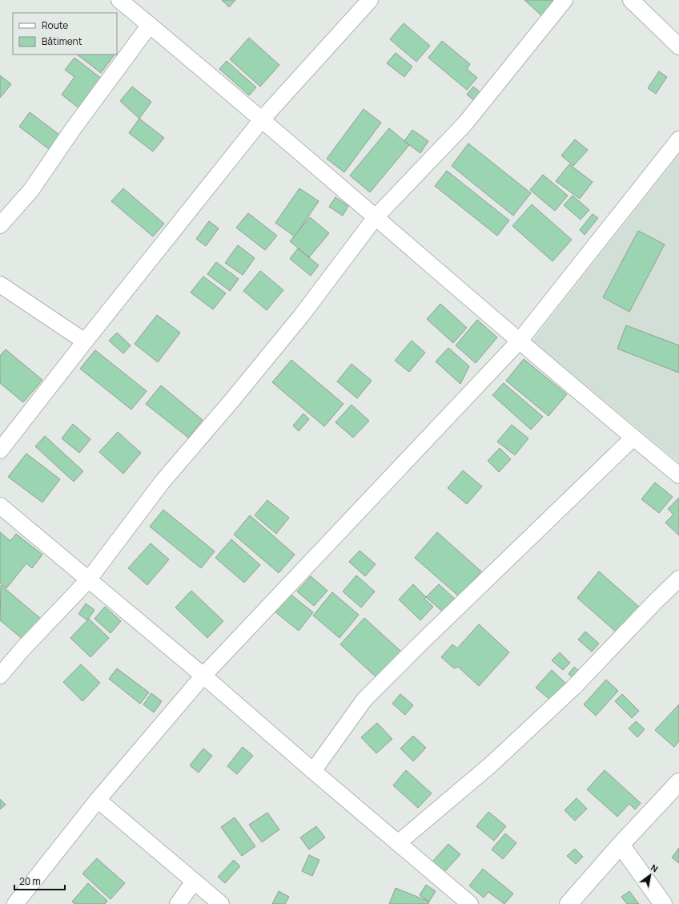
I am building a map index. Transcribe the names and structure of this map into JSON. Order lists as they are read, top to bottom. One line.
{"legend":["Route","Bâtiment"],"scale_bar":"20 m","north":"top right"}
